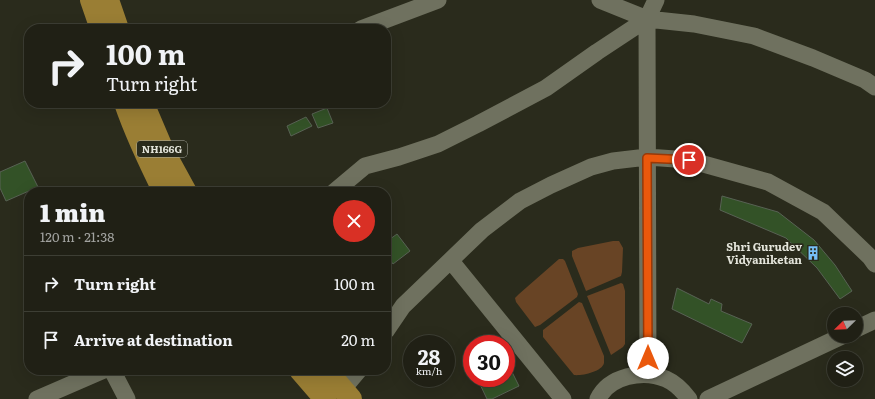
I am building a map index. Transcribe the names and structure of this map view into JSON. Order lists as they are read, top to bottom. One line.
{"streets":{"highway":["NH166G"]},"places":{"building":["Shri Gurudev Vidyaniketan"]},"north":"bottom left","page":{"turn":["100 m","Turn right"],"heading":["1 min","120 m · 21:38"],"list":[{"name":"Turn right","value":"100 m"},{"name":"Arrive at destination","value":"20 m"}],"speed":"28 km/h","limit":"30"}}
